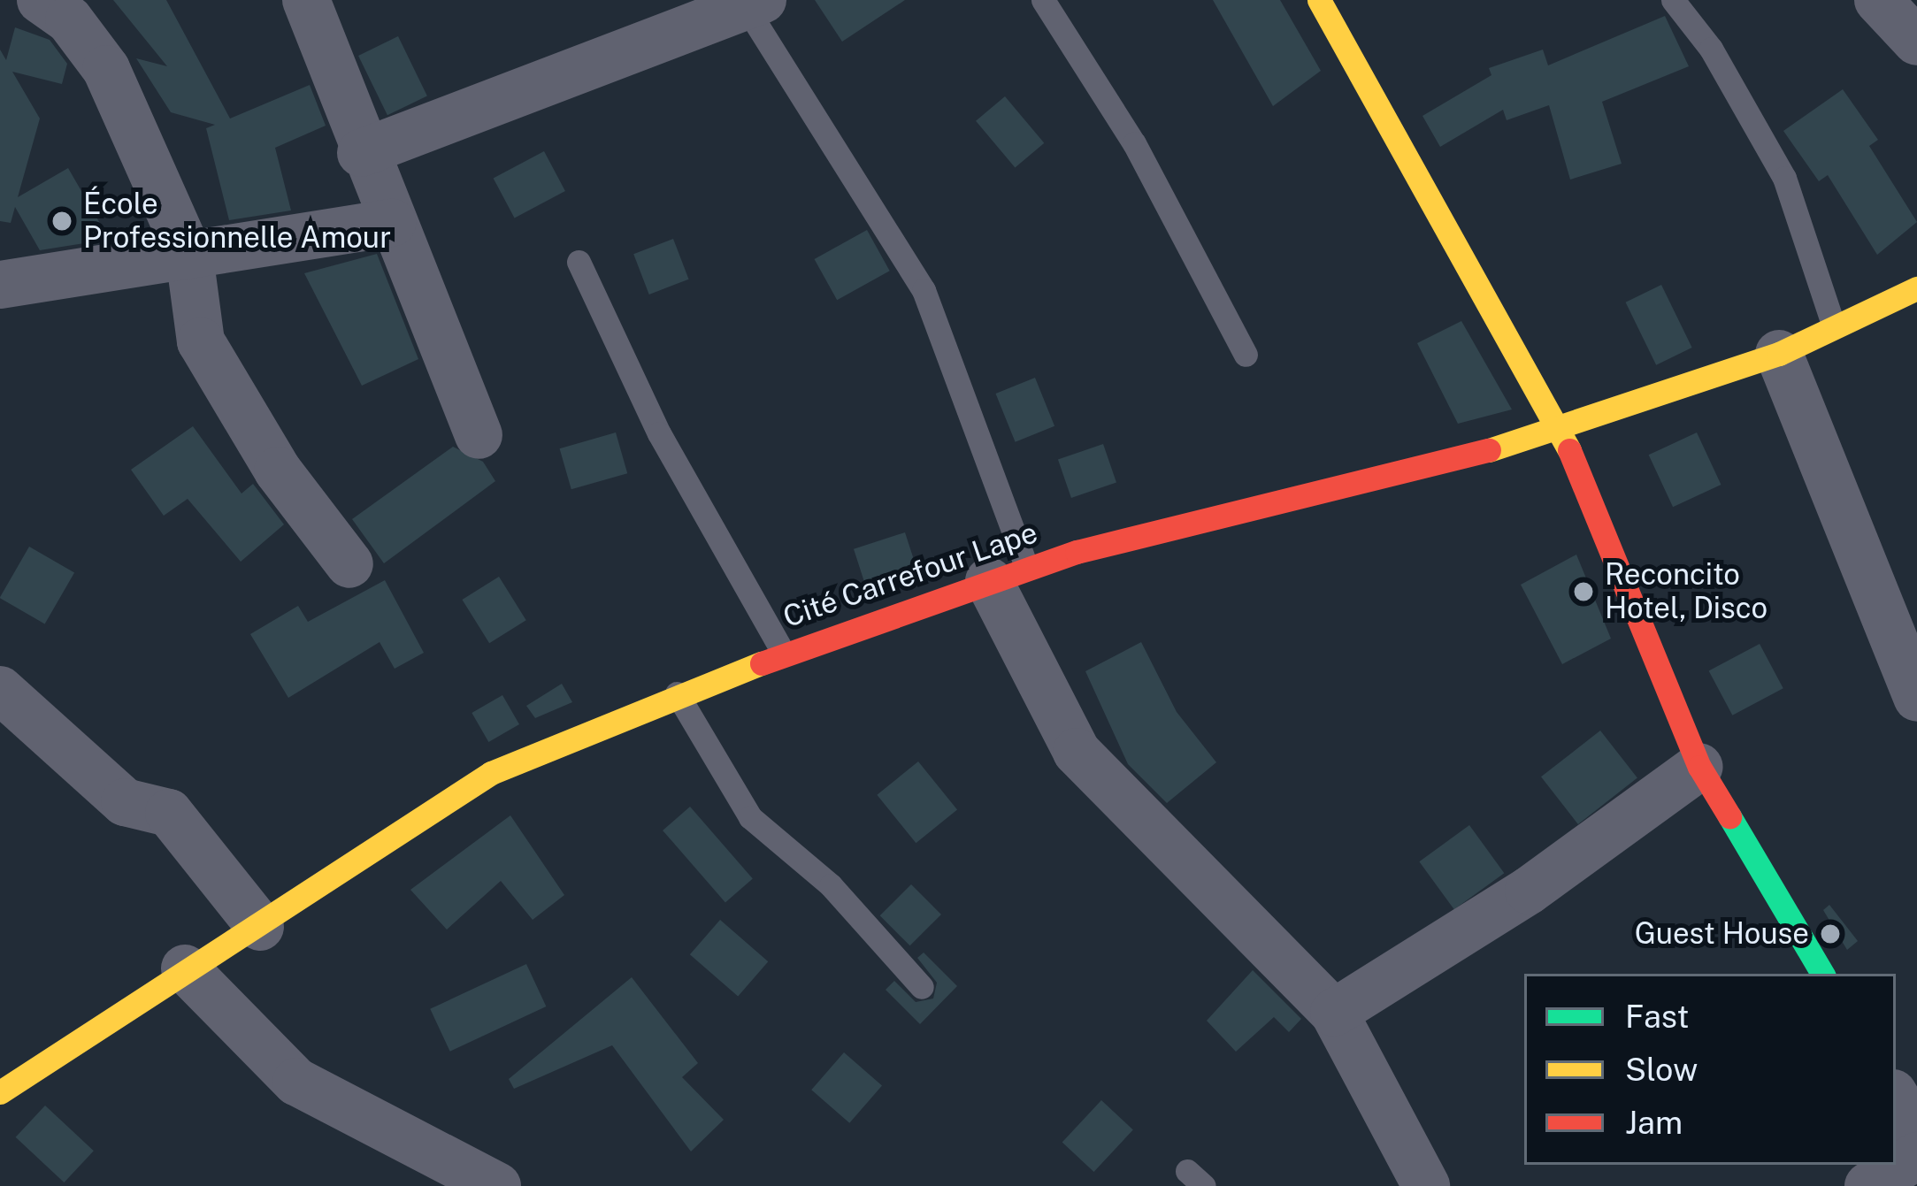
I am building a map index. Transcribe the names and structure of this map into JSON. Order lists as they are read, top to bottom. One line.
{"streets":{"street":["Cité Carrefour Lape"]},"places":["École Professionnelle Amour","Reconcito Hotel, Disco","Guest House"],"legend":["Fast","Slow","Jam"]}
